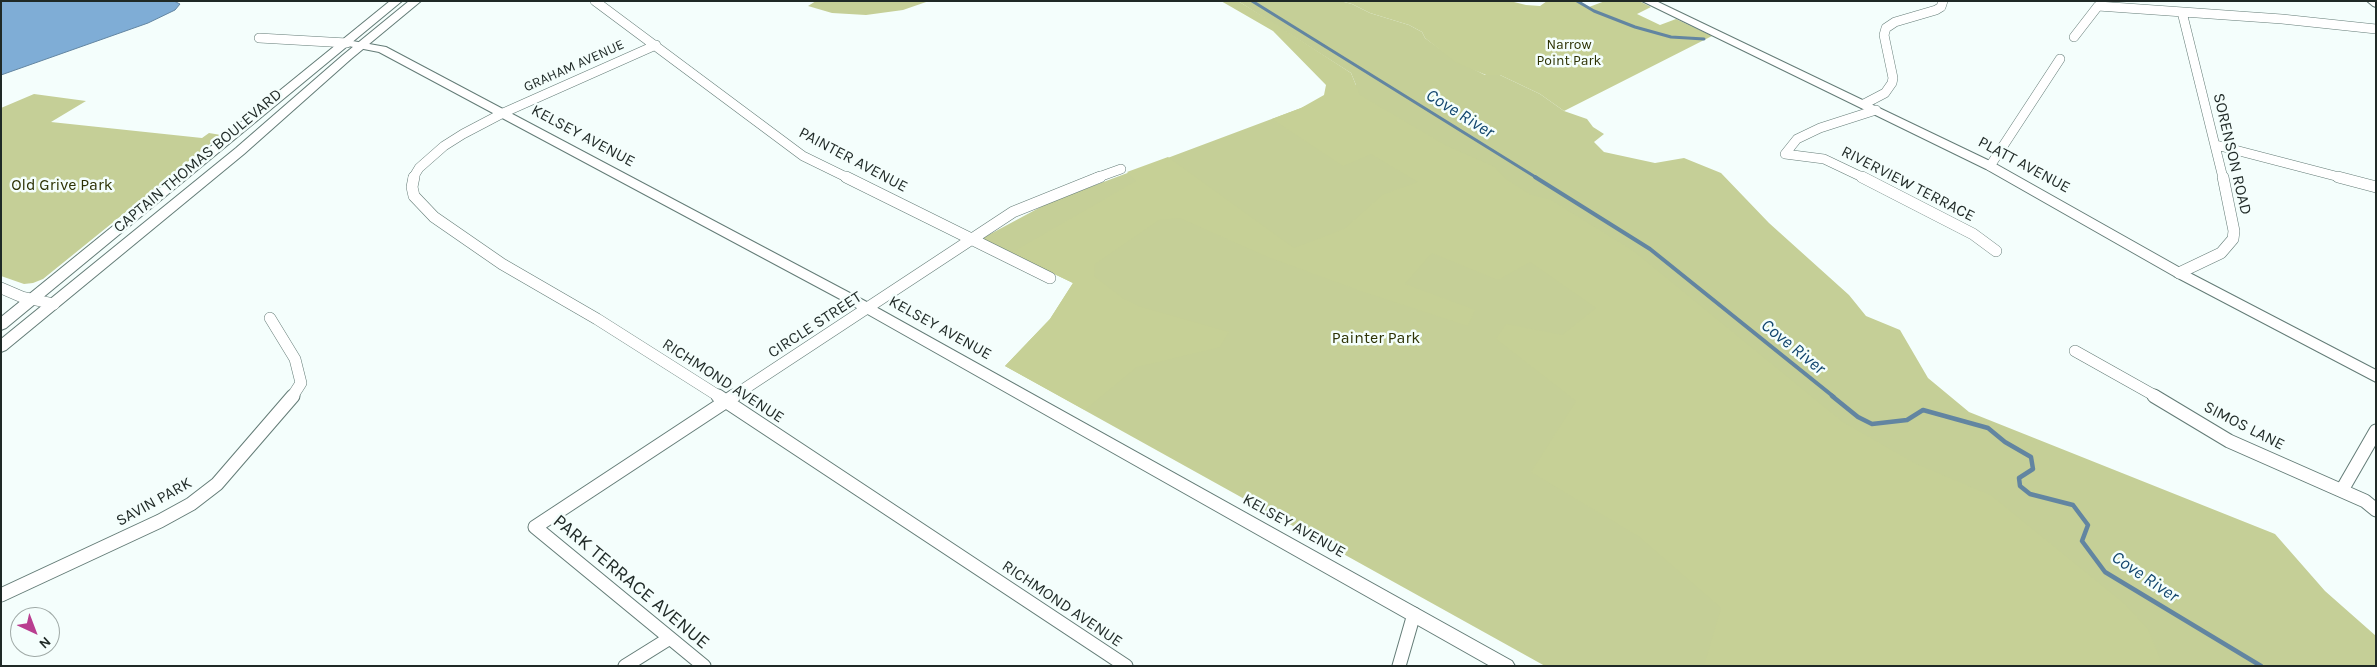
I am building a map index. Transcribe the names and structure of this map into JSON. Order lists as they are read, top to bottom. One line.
{"streets":{"main road":["CAPTAIN THOMAS BOULEVARD","PLATT AVENUE"],"street":["GRAHAM AVENUE","KELSEY AVENUE","SORENSON ROAD","PAINTER AVENUE","RIVERVIEW TERRACE","CIRCLE STREET","RICHMOND AVENUE","SIMOS LANE","SAVIN PARK","PARK TERRACE AVENUE"]},"crossings":[["GRAHAM AVENUE","KELSEY AVENUE"],["GRAHAM AVENUE","PAINTER AVENUE"],["GRAHAM AVENUE","RICHMOND AVENUE"],["KELSEY AVENUE","CAPTAIN THOMAS BOULEVARD"],["KELSEY AVENUE","CIRCLE STREET"],["KELSEY AVENUE","RICHMOND AVENUE"],["SORENSON ROAD","PLATT AVENUE"],["PAINTER AVENUE","CIRCLE STREET"],["PLATT AVENUE","RIVERVIEW TERRACE"],["CIRCLE STREET","RICHMOND AVENUE"],["CIRCLE STREET","PARK TERRACE AVENUE"]],"water":["Cove River"],"parks":["Narrow Point Park","Old Grive Park","Painter Park"],"north":"bottom right"}
